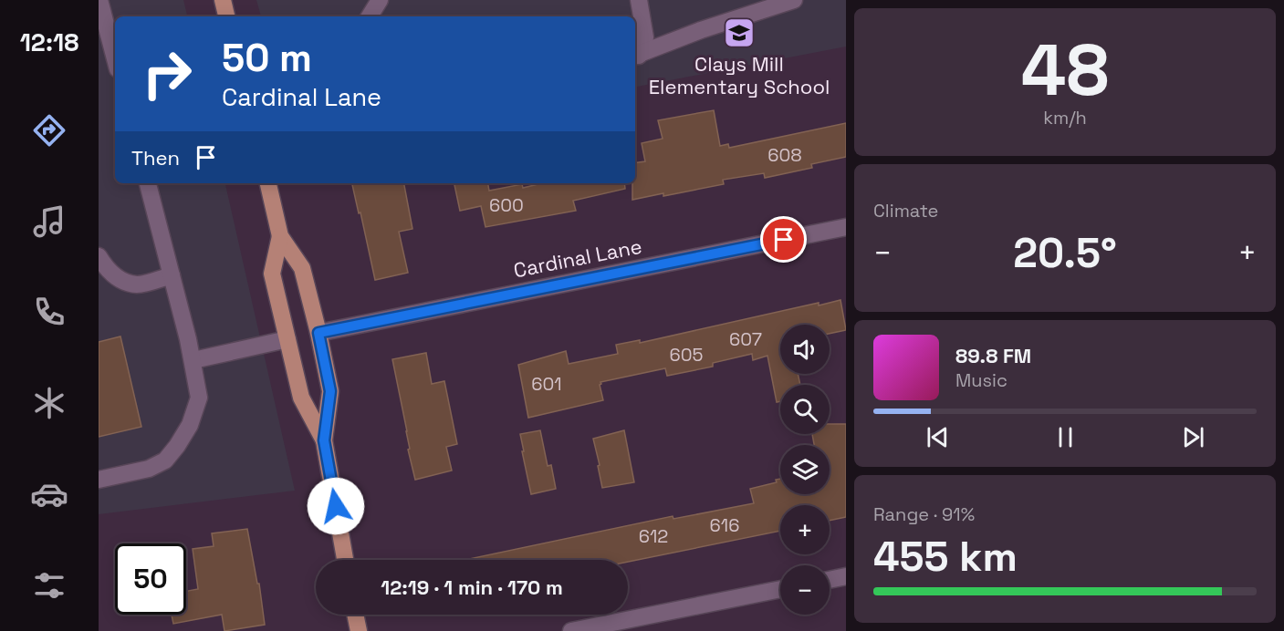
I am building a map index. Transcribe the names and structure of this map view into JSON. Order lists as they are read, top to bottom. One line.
{"streets":{"street":["Cardinal Lane"]},"places":{"school or university":["Clays Mill Elementary School"]},"house_numbers":["608","600","607","605","601","616","612"],"page":{"tabs":"12:18","tile":[["48","km/h"],"Climate",["Range · 91%","455 km"]],"turn":["50 m","Cardinal Lane"],"then":"Then","heat":["−","20.5°","+"],"map_buttons":["+","−"],"song":["89.8 FM","Music"],"limit":"50","trip":"12:19 · 1 min · 170 m"}}
